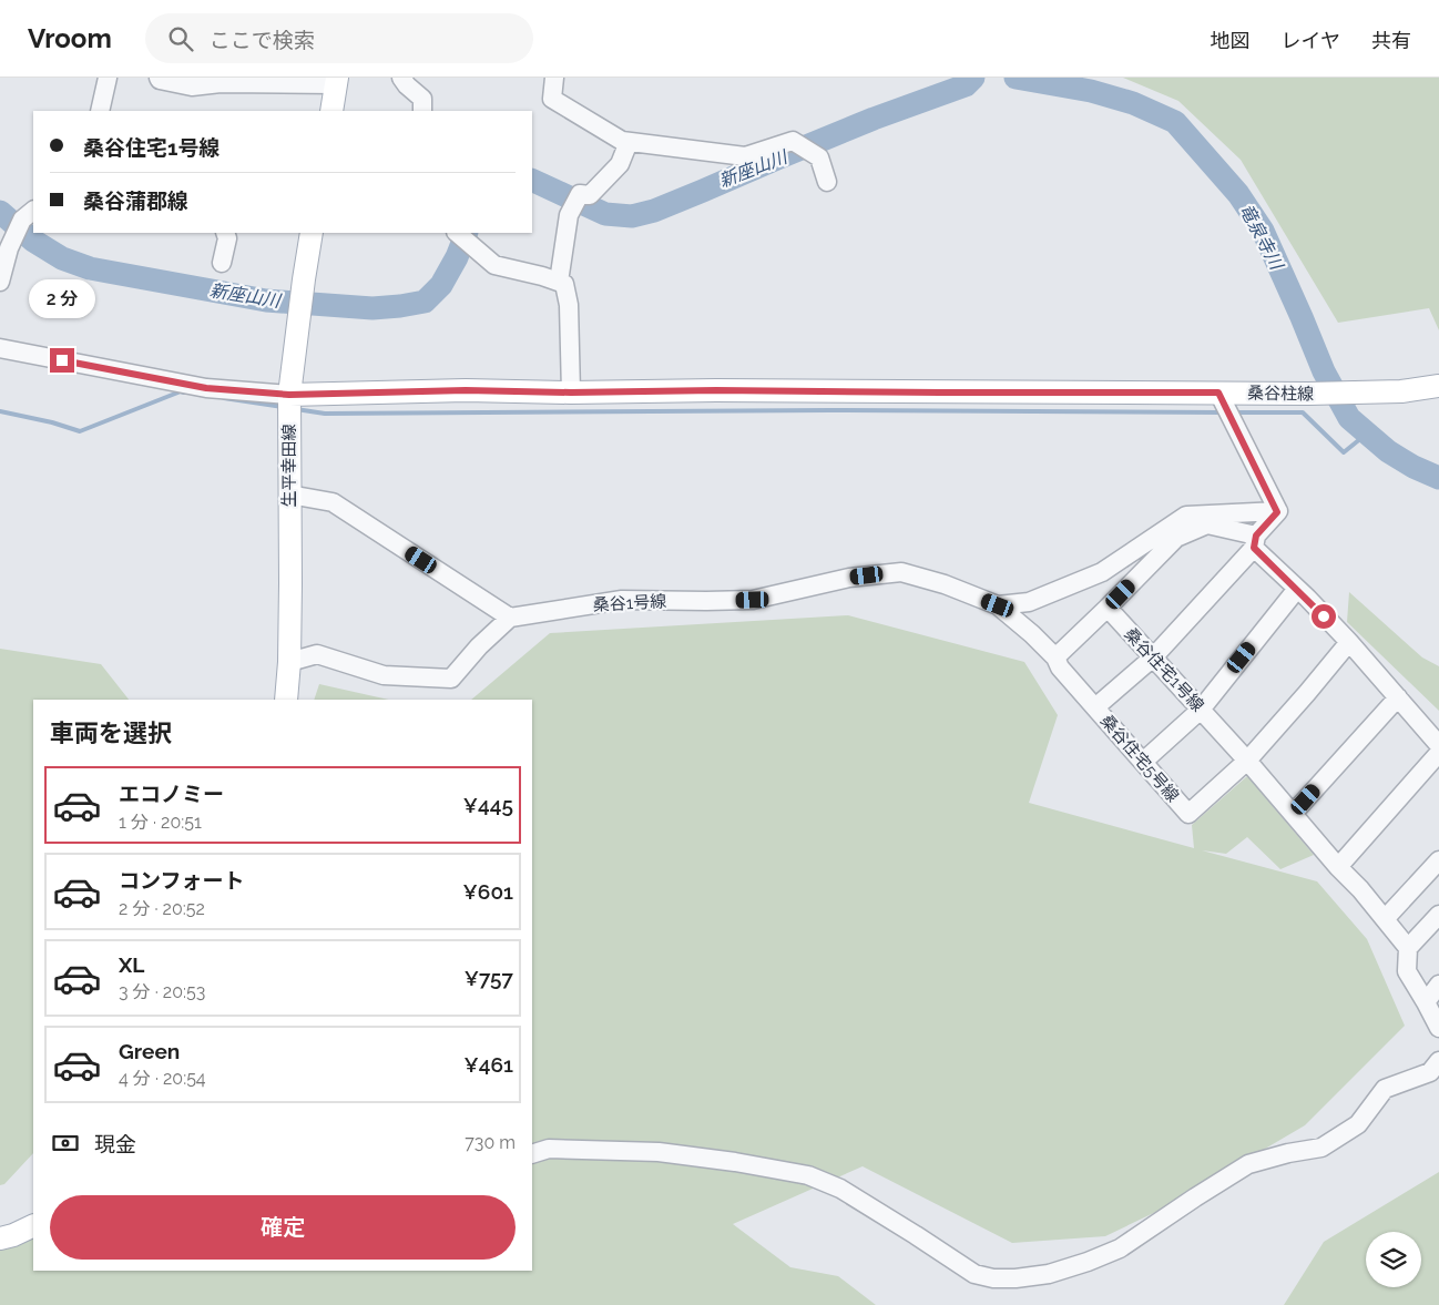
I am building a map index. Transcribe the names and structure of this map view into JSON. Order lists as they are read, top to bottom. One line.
{"streets":{"main road":["桑谷柱線","生平幸田線"],"street":["桑谷1号線","桑谷住宅1号線","桑谷住宅5号線"]},"crossings":[["桑谷柱線","生平幸田線"],["桑谷1号線","桑谷住宅5号線"],["桑谷住宅1号線","桑谷住宅5号線"]],"water":["新座山川","竜泉寺川"],"page":{"header":"Vroom","search":"ここで検索","nav":["地図","レイヤ","共有"],"banner":["桑谷住宅1号線","桑谷蒲郡線"],"bubble":"2 分","heading":"車両を選択","list":[{"name":"エコノミー","note":"1 分 · 20:51","value":"¥445"},{"name":"コンフォート","note":"2 分 · 20:52","value":"¥601"},{"name":"XL","note":"3 分 · 20:53","value":"¥757"},{"name":"Green","note":"4 分 · 20:54","value":"¥461"}],"pay":["現金","730 m"],"buttons":"確定"}}
